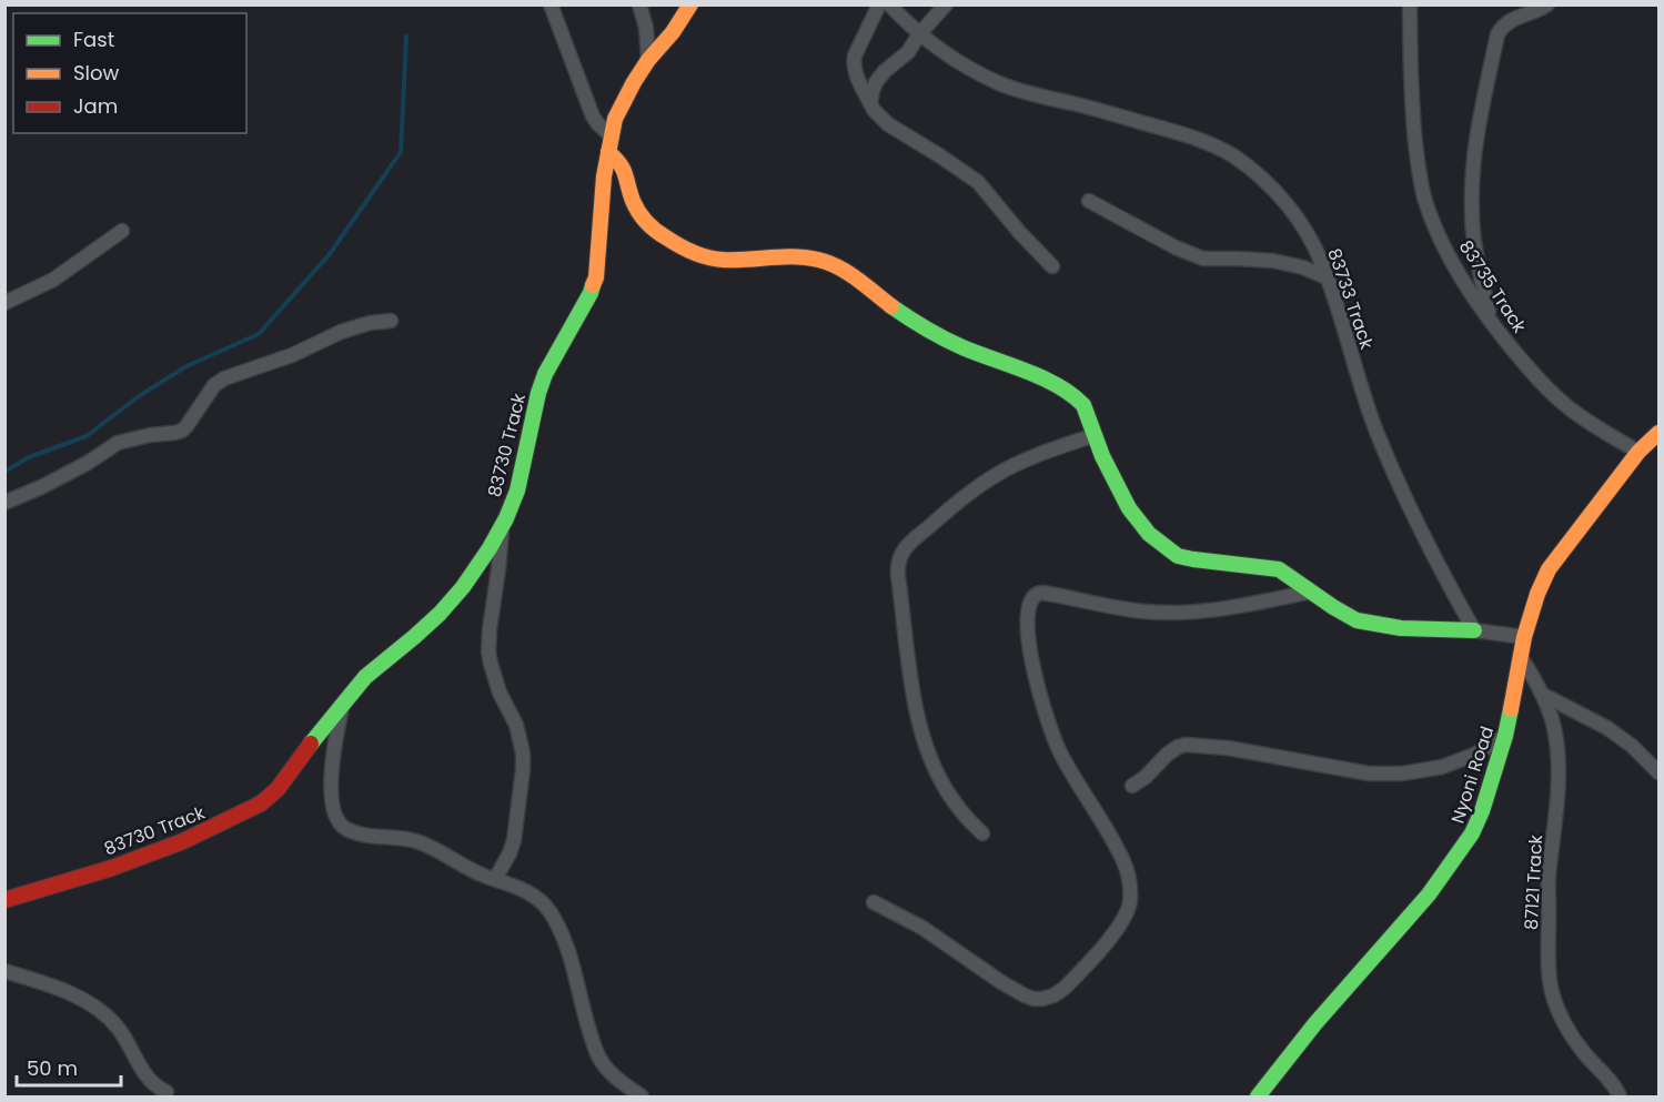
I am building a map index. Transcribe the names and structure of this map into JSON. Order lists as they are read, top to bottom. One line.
{"streets":{"street":["83735 Track","83733 Track","83730 Track","Nyoni Road","87121 Track"]},"crossings":[["83735 Track","Nyoni Road"],["Nyoni Road","87121 Track"]],"legend":["Fast","Slow","Jam"],"scale_bar":"50 m"}
